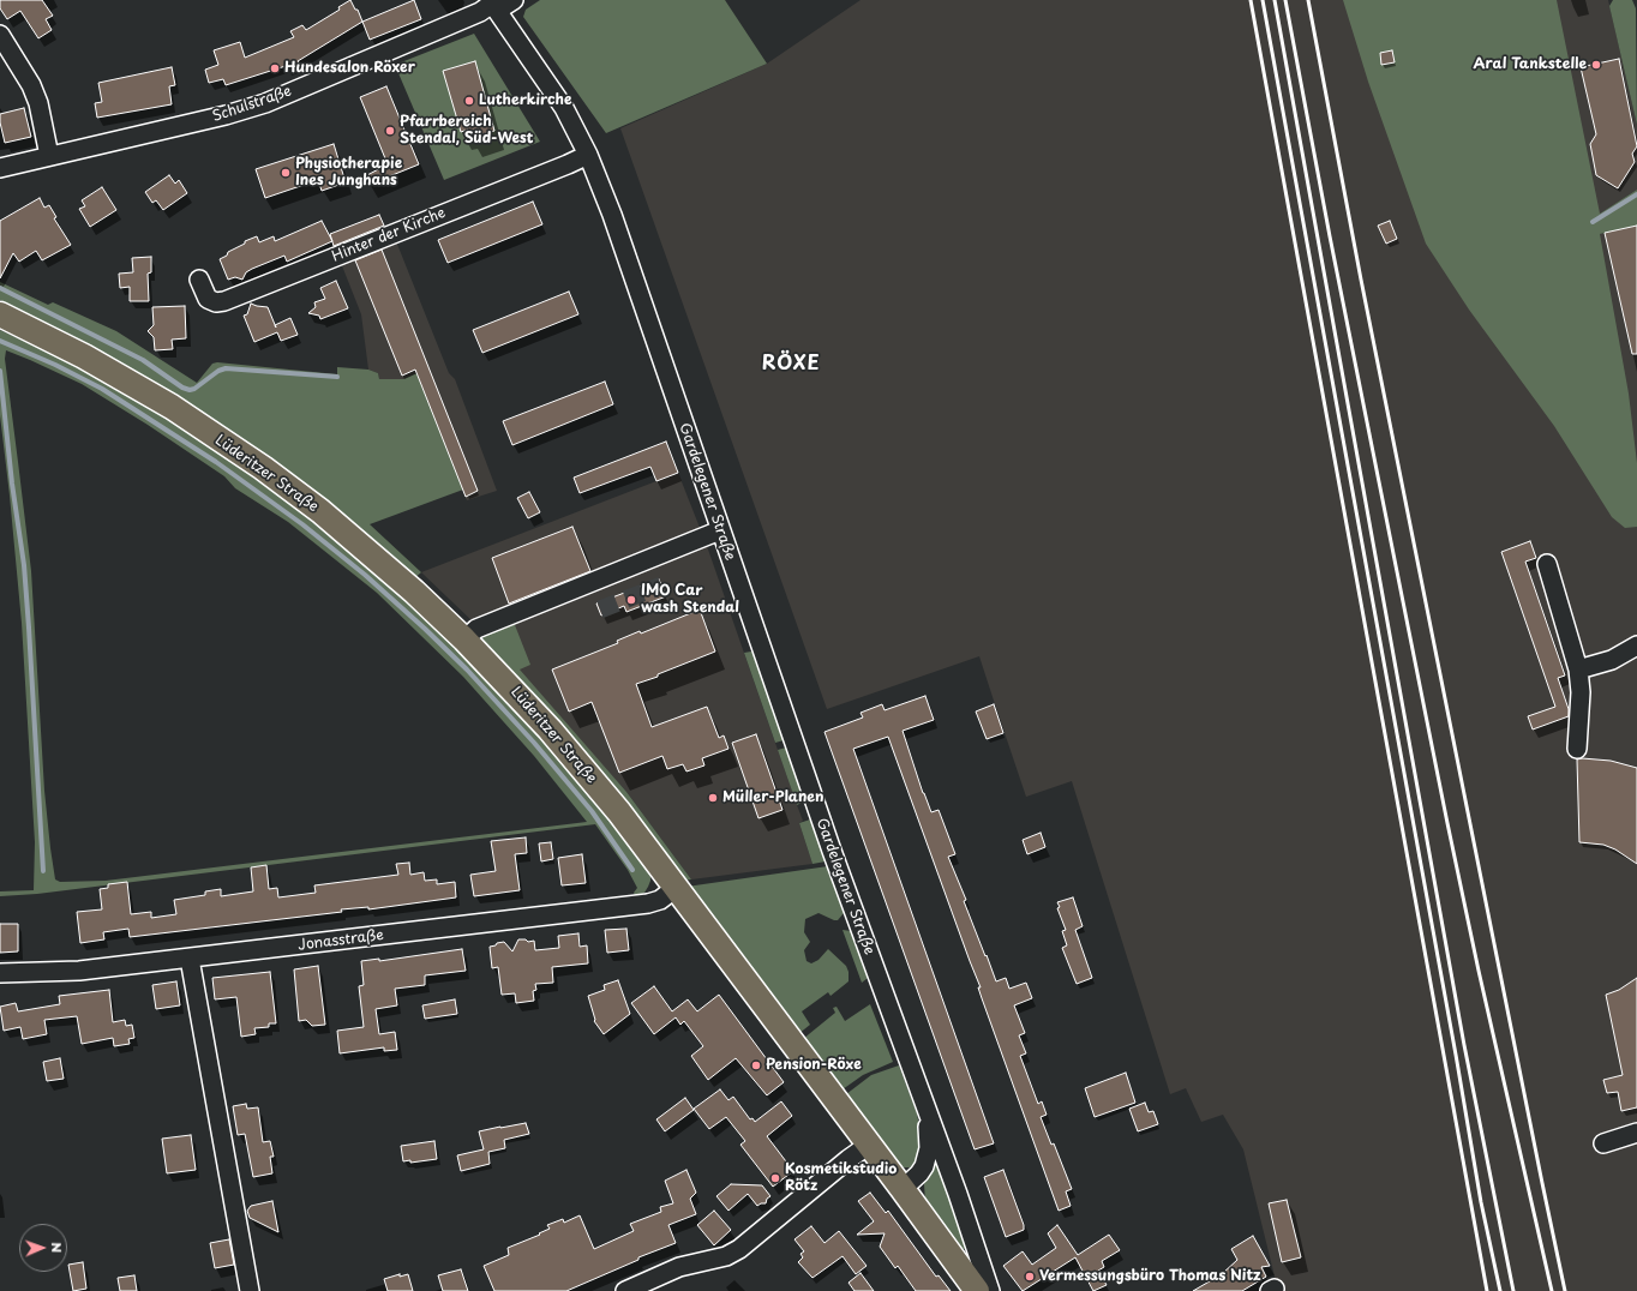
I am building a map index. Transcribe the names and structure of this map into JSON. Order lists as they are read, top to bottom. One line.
{"streets":{"main road":["Lüderitzer Straße"],"street":["Schulstraße","Hinter der Kirche","Gardelegener Straße","Jonasstraße"]},"crossings":[["Schulstraße","Gardelegener Straße"],["Hinter der Kirche","Gardelegener Straße"],["Lüderitzer Straße","Gardelegener Straße"],["Lüderitzer Straße","Jonasstraße"]],"districts":["RÖXE"],"places":["Aral Tankstelle","Hundesalon Röxer","Lutherkirche","Pfarrbereich Stendal, Süd-West","Physiotherapie Ines Junghans","IMO Car wash Stendal","Müller-Planen","Pension-Röxe","Kosmetikstudio Rötz","Vermessungsbüro Thomas Nitz"],"north":"right"}
